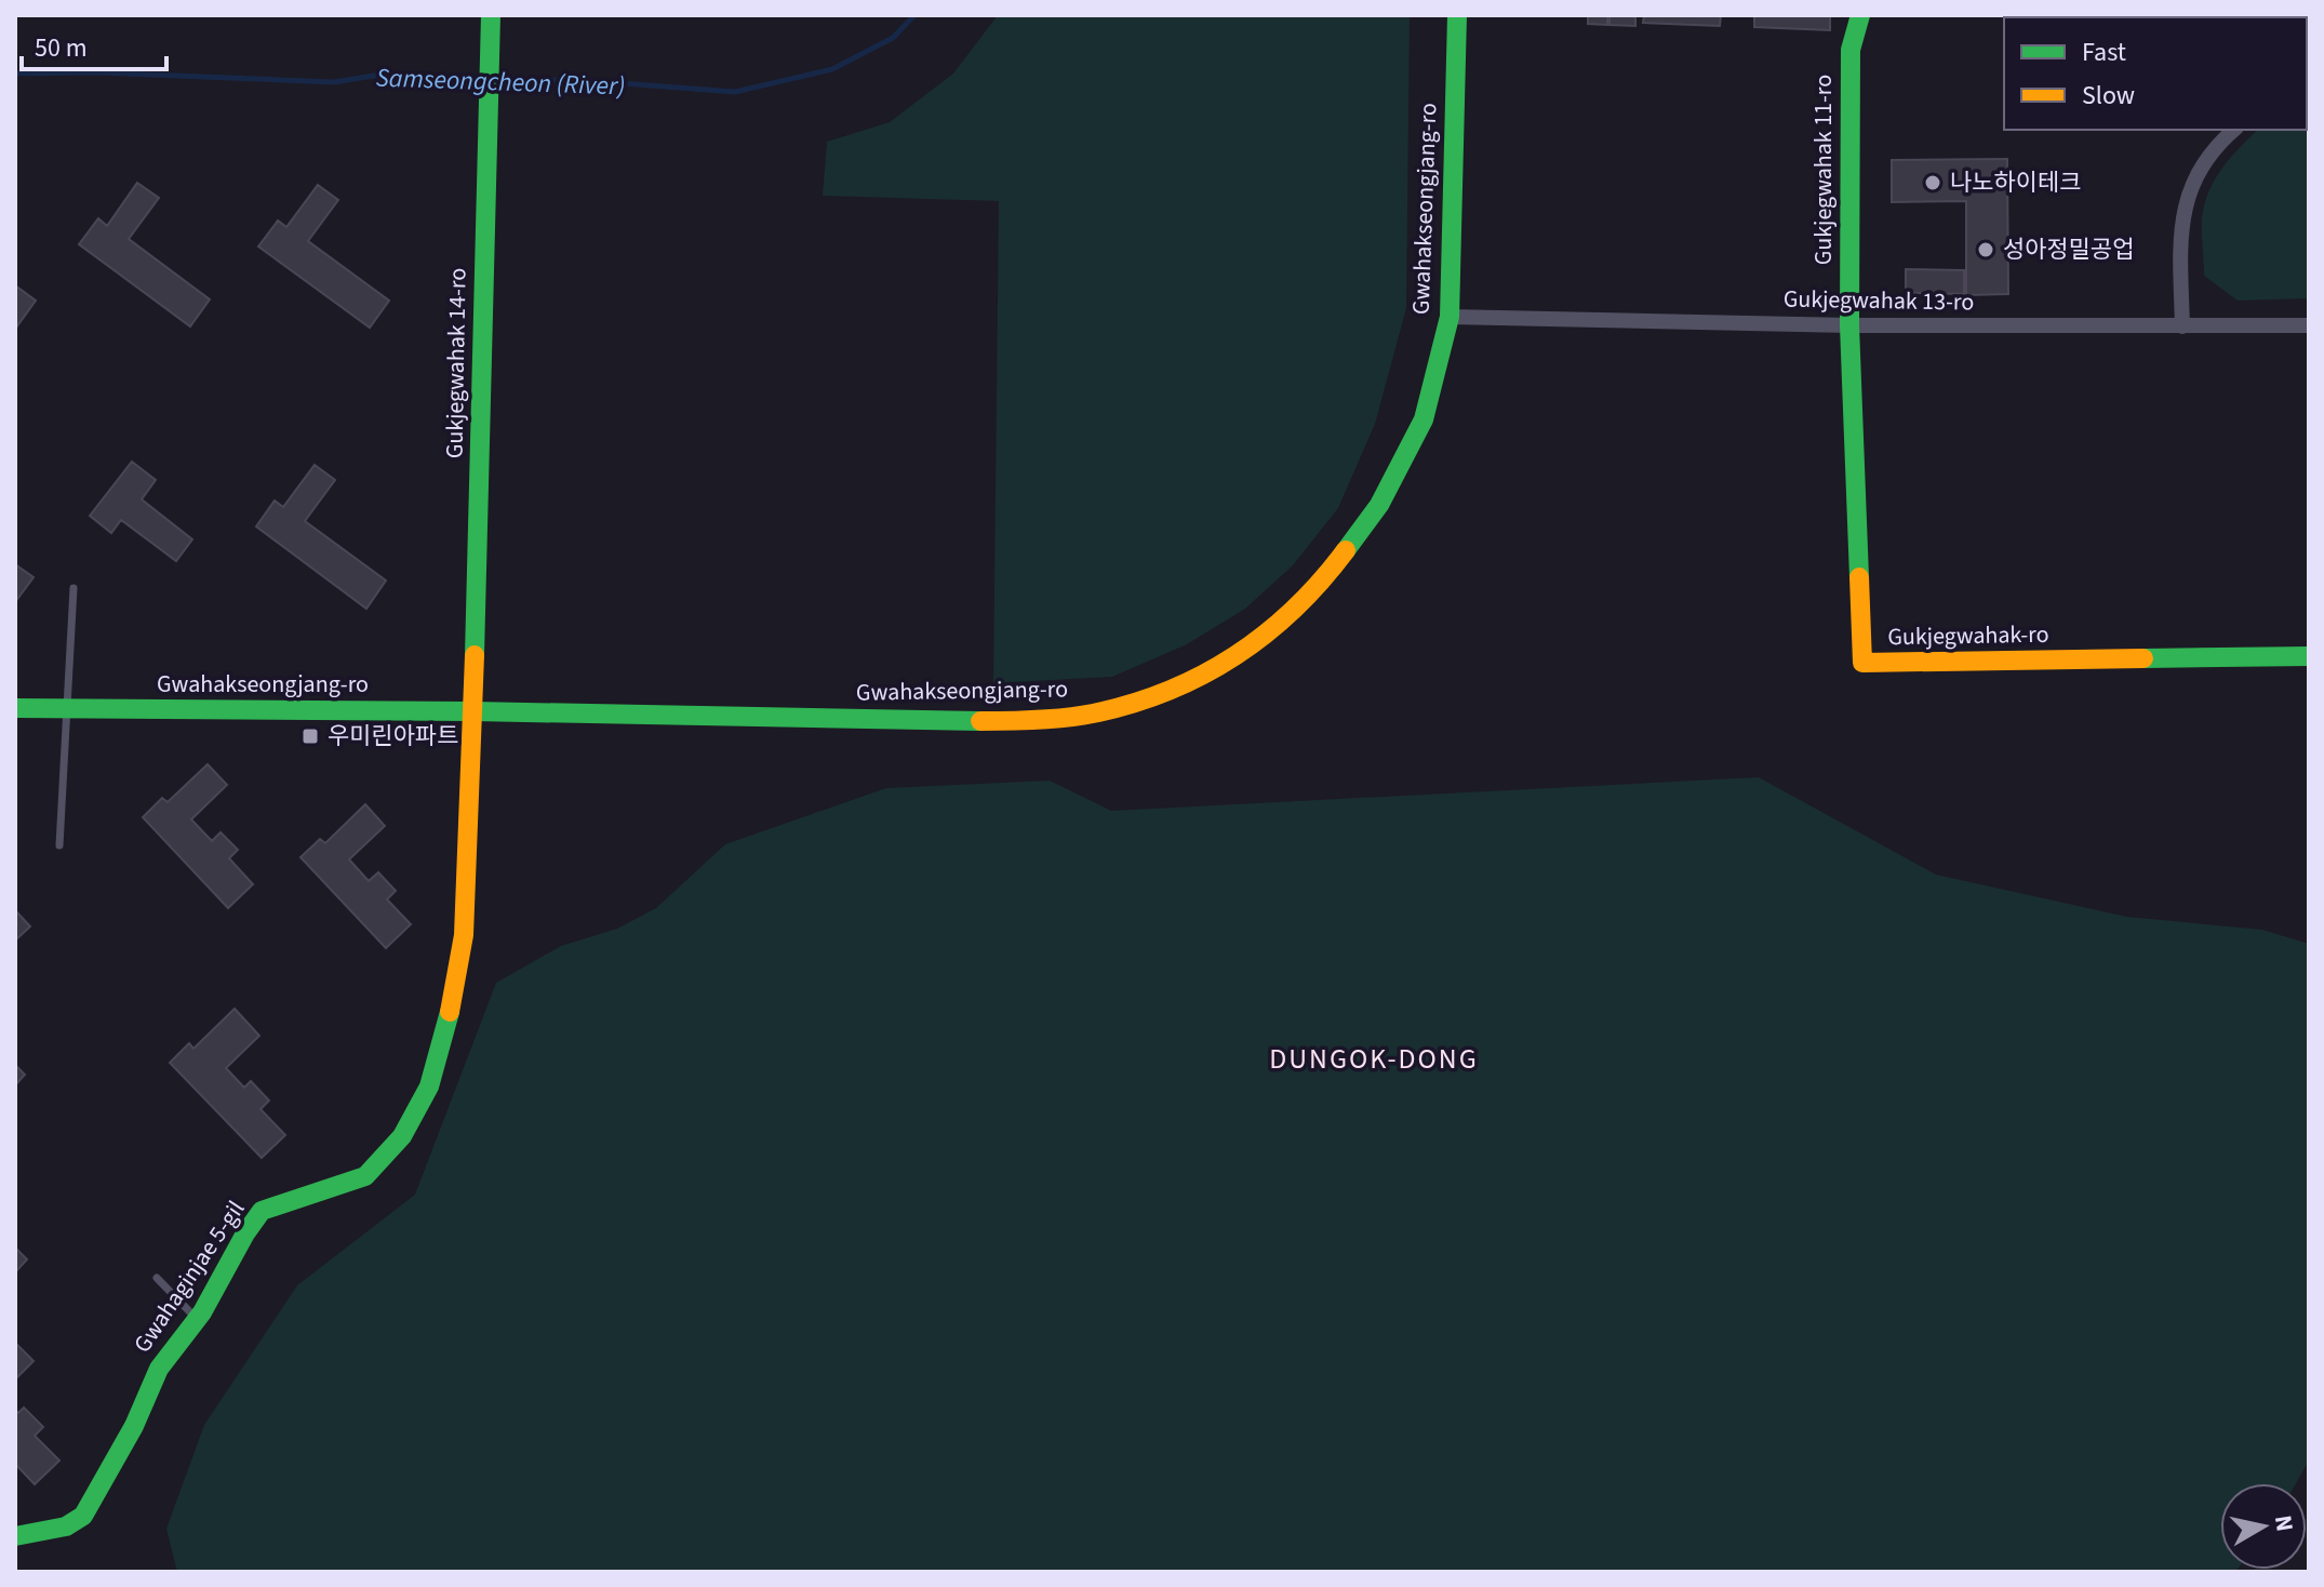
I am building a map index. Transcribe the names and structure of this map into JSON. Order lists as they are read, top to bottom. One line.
{"streets":{"street":["Gukjegwahak 11-ro","Gwahakseongjang-ro","Gukjegwahak 13-ro","Gukjegwahak 14-ro","Gukjegwahak-ro","Gwahaginjae 5-gil"]},"crossings":[["Gukjegwahak 11-ro","Gukjegwahak 13-ro"],["Gukjegwahak 11-ro","Gukjegwahak-ro"],["Gwahakseongjang-ro","Gukjegwahak 13-ro"],["Gwahakseongjang-ro","Gukjegwahak 14-ro"],["Gwahakseongjang-ro","Gwahaginjae 5-gil"],["Gukjegwahak 13-ro","Gukjegwahak-ro"],["Gukjegwahak 14-ro","Gwahaginjae 5-gil"]],"districts":["DUNGOK-DONG"],"water":["Samseongcheon (River)"],"places":{"other":["나노하이테크","성아정밀공업"],"transit":["우미린아파트"]},"legend":["Fast","Slow"],"scale_bar":"50 m","north":"right"}
